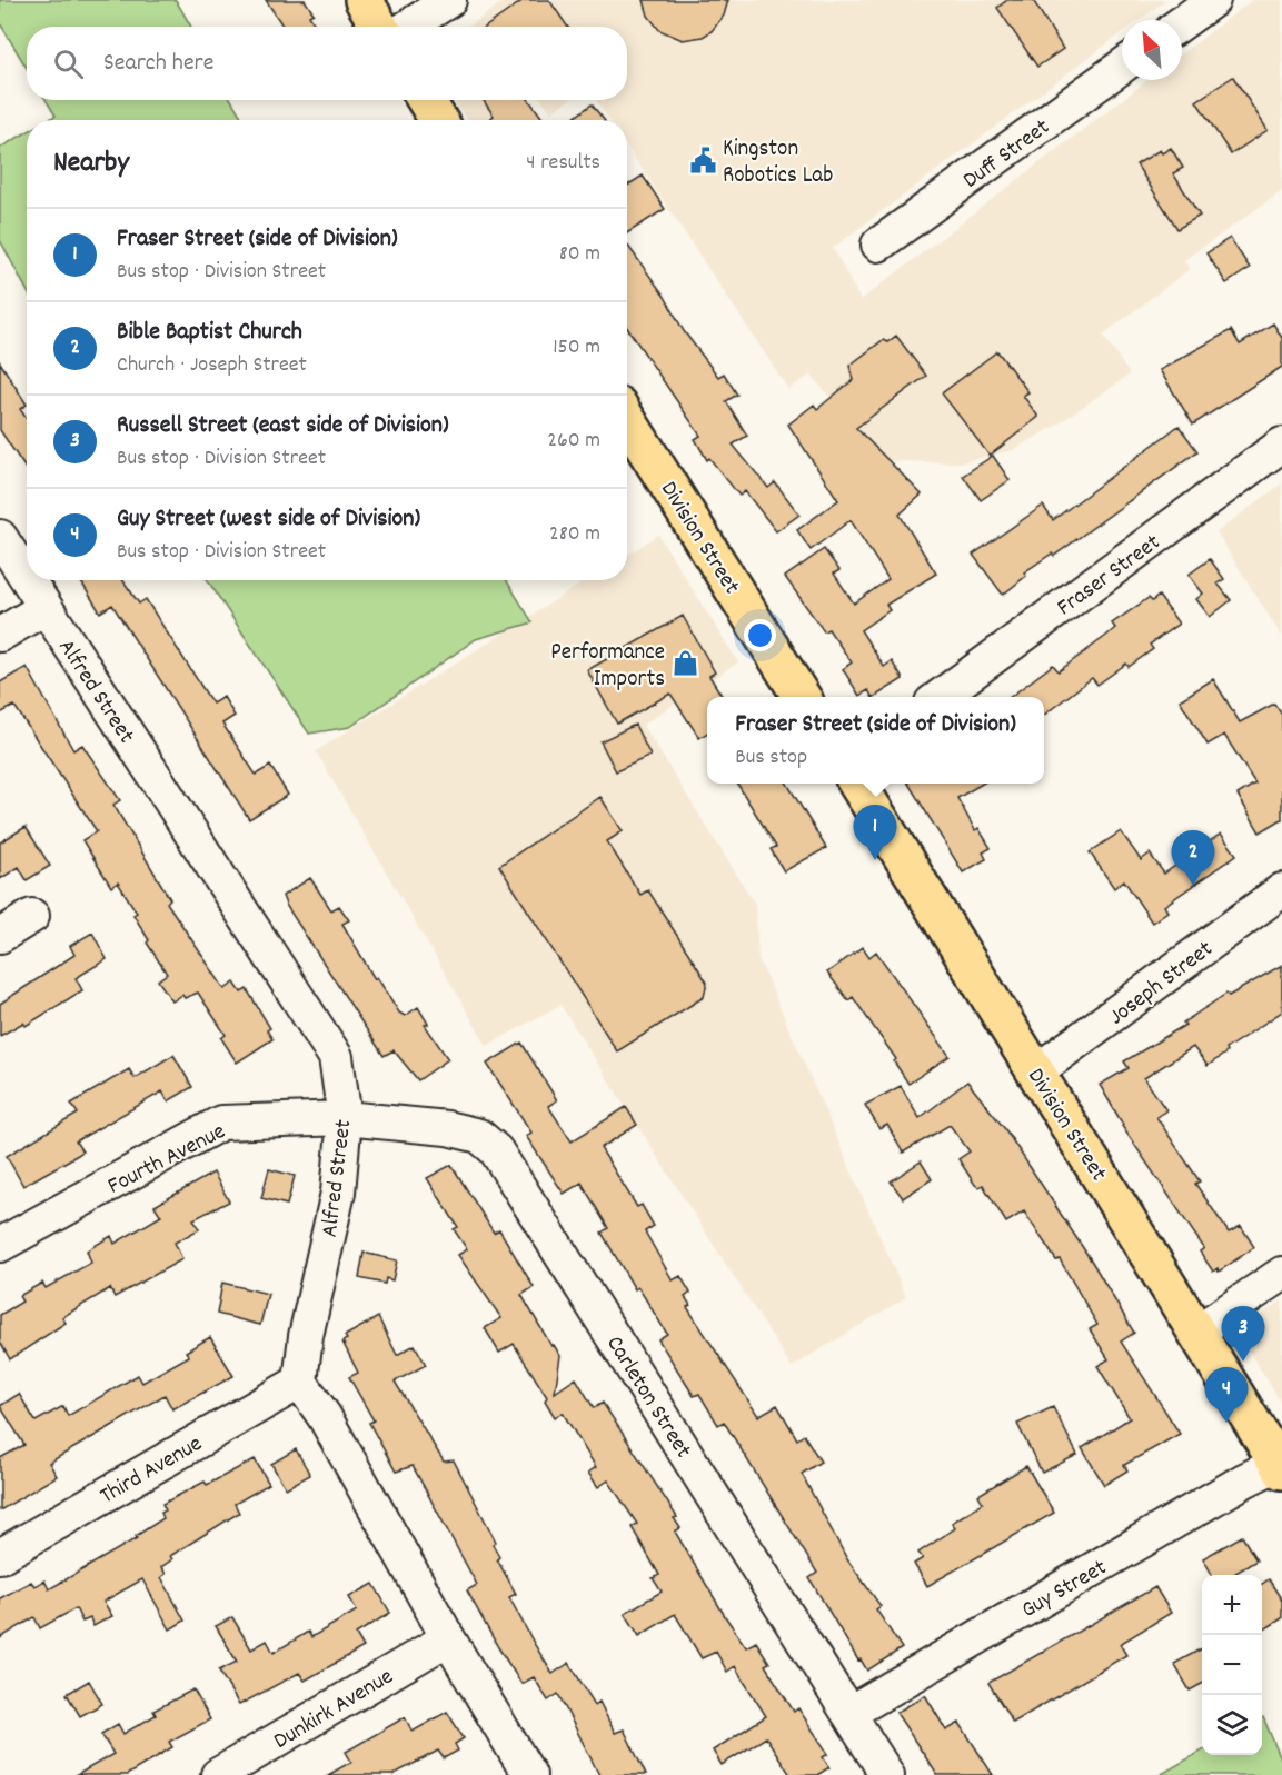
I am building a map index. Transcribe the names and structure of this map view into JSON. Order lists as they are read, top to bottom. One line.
{"streets":{"main road":["Division Street"],"street":["Duff Street","Fraser Street","Alfred Street","Joseph Street","Fourth Avenue","Carleton Street","Third Avenue","Guy Street","Dunkirk Avenue"]},"crossings":[["Division Street","Joseph Street"],["Division Street","Guy Street"],["Alfred Street","Fourth Avenue"],["Alfred Street","Carleton Street"],["Alfred Street","Third Avenue"],["Fourth Avenue","Carleton Street"],["Carleton Street","Guy Street"]],"places":{"public building":["Kingston Robotics Lab"],"shop":["Performance Imports"]},"north":"top left","page":{"search":"Search here","heading":["Nearby","4 results"],"list":[{"mark":"1","name":"Fraser Street (side of Division)","note":"Bus stop · Division Street","value":"80 m"},{"mark":"2","name":"Bible Baptist Church","note":"Church · Joseph Street","value":"150 m"},{"mark":"3","name":"Russell Street (east side of Division)","note":"Bus stop · Division Street","value":"260 m"},{"mark":"4","name":"Guy Street (west side of Division)","note":"Bus stop · Division Street","value":"280 m"}],"popup":["Fraser Street (side of Division)","Bus stop"],"pins":["1","2","3","4"],"map_buttons":["+","−"]}}
